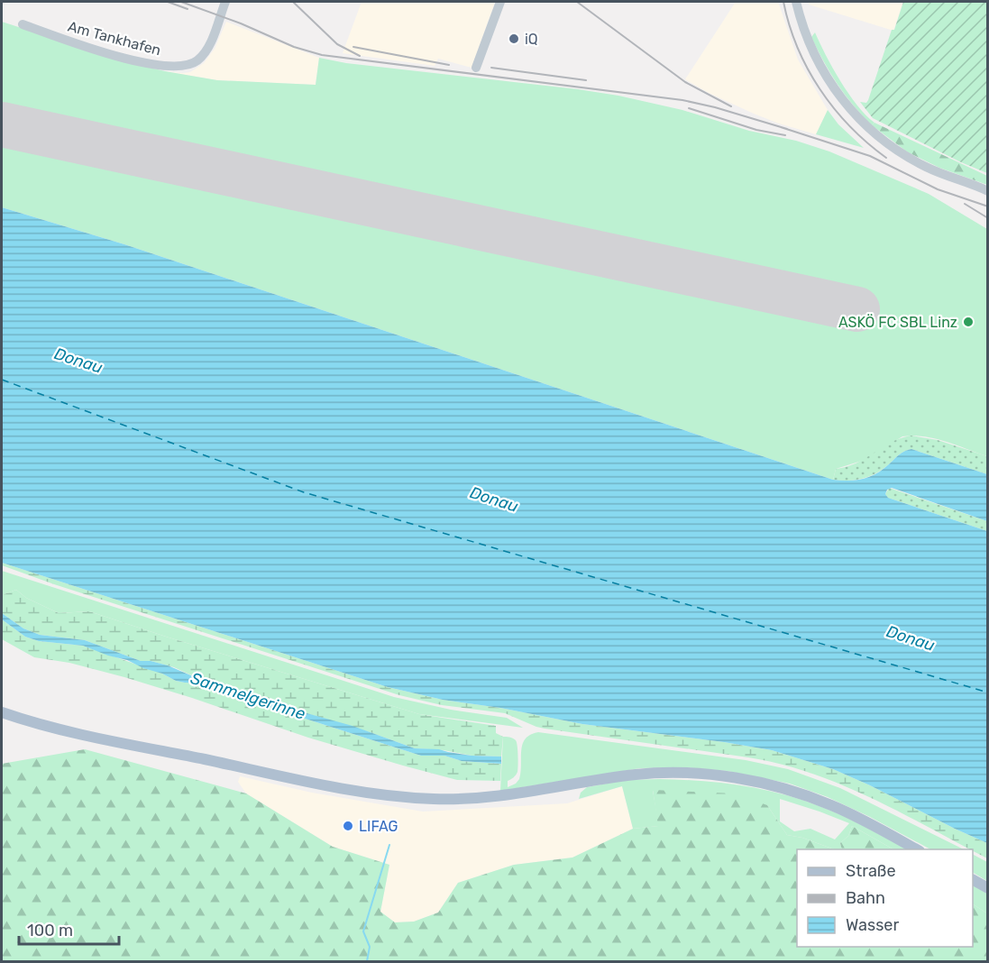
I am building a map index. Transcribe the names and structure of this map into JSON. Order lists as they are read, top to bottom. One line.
{"streets":{"street":["Am Tankhafen"]},"water":["Donau","Sammelgerinne"],"places":["iQ","ASKÖ FC SBL Linz","LIFAG"],"legend":["Straße","Bahn","Wasser"],"scale_bar":"100 m"}
